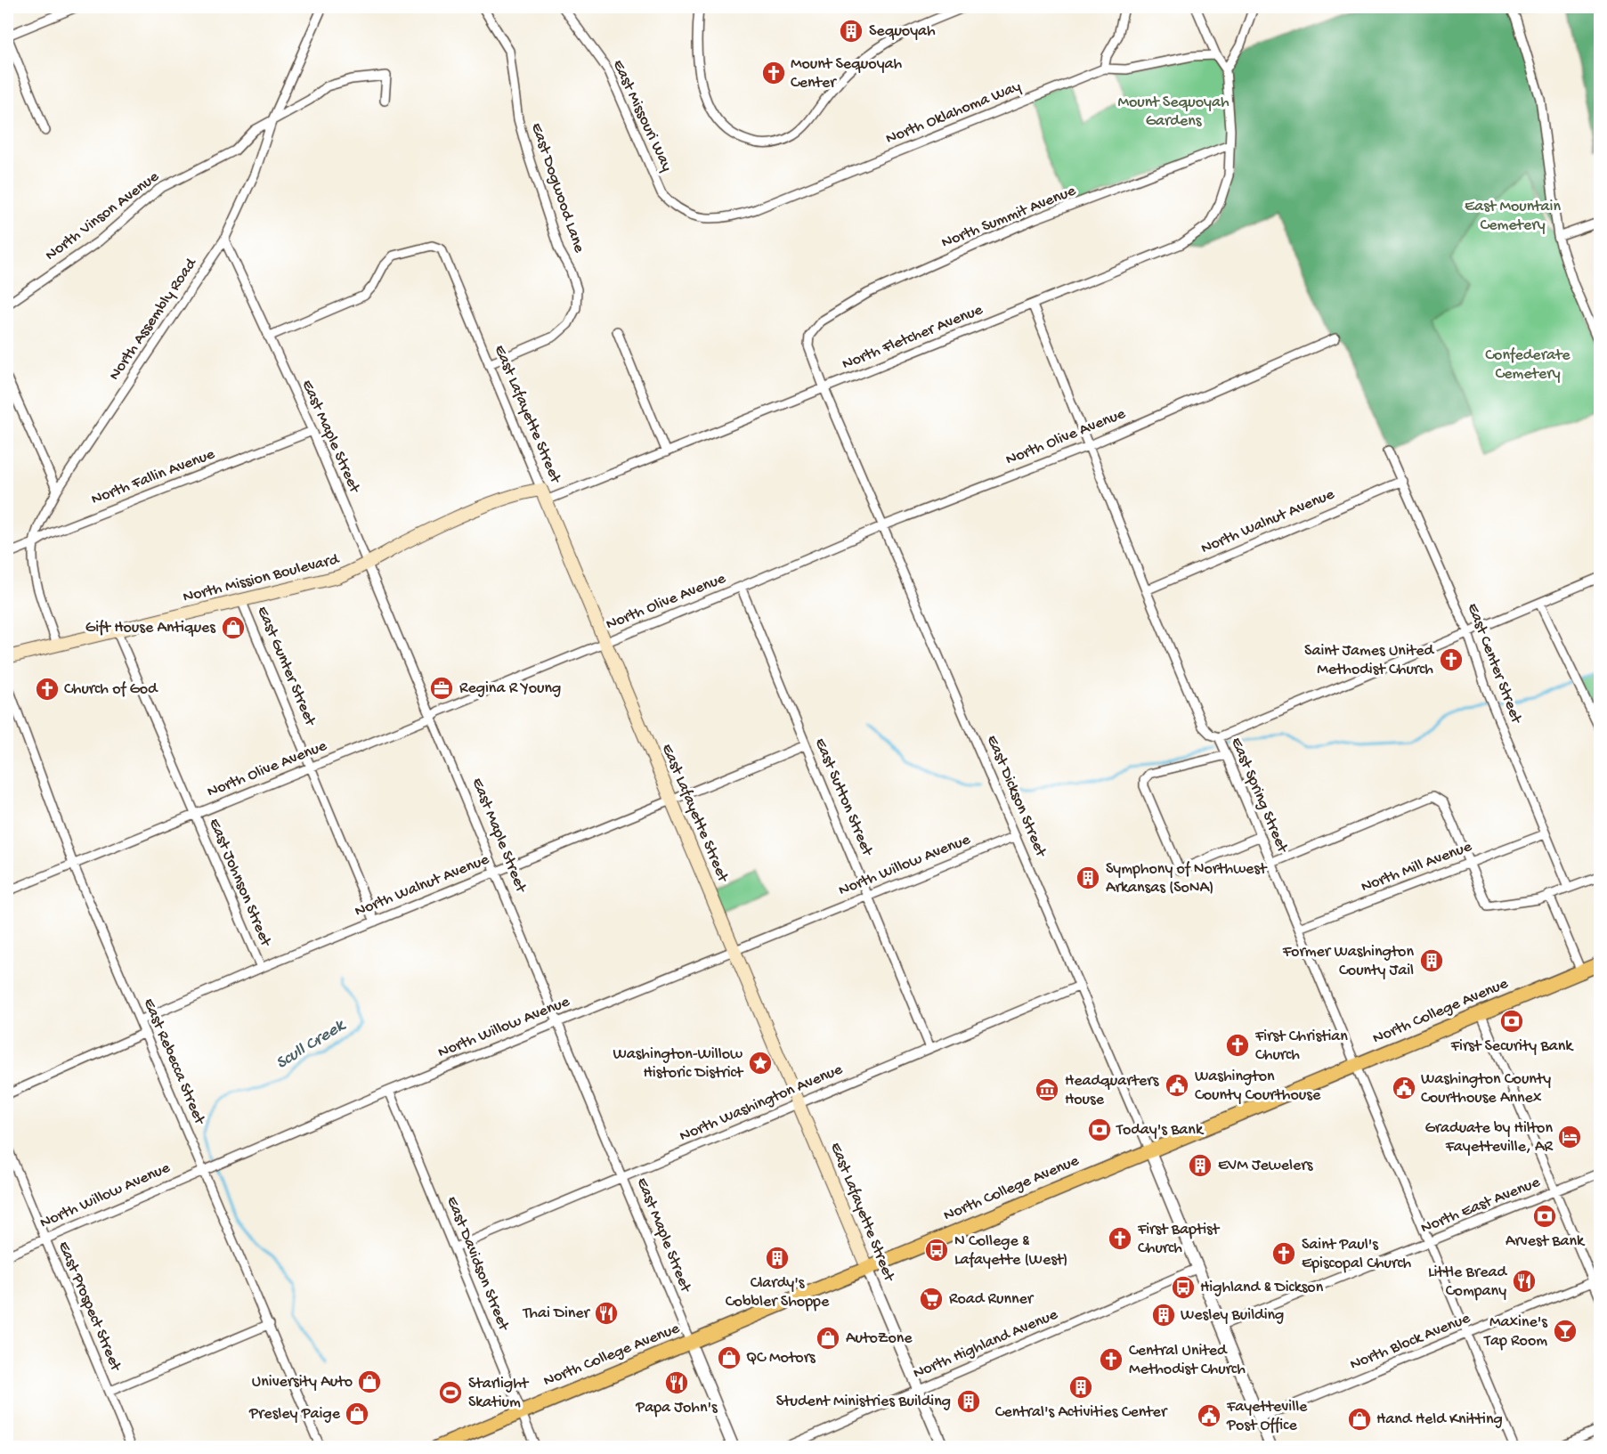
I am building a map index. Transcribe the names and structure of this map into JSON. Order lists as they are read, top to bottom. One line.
{"streets":{"main road":["East Lafayette Street","North Mission Boulevard","North College Avenue"],"street":["North Oklahoma Way","East Missouri Way","East Dogwood Lane","North Vinson Avenue","North Summit Avenue","North Assembly Road","North Fletcher Avenue","East Maple Street","North Olive Avenue","North Fallin Avenue","North Walnut Avenue","East Center Street","East Gunter Street","East Spring Street","East Dickson Street","East Sutton Street","North Willow Avenue","North Mill Avenue","East Johnson Street","East Rebecca Street","North Washington Avenue","North East Avenue","East Davidson Street","East Prospect Street","North Block Avenue","North Highland Avenue"]},"crossings":[["North Oklahoma Way","East Missouri Way"],["East Dogwood Lane","East Lafayette Street"],["North Vinson Avenue","North Assembly Road"],["North Summit Avenue","North Fletcher Avenue"],["North Summit Avenue","East Dickson Street"],["North Assembly Road","East Maple Street"],["North Assembly Road","North Fallin Avenue"],["North Assembly Road","North Mission Boulevard"],["North Fletcher Avenue","East Lafayette Street"],["North Fletcher Avenue","North Mission Boulevard"],["North Fletcher Avenue","East Spring Street"],["North Fletcher Avenue","East Dickson Street"],["East Lafayette Street","East Maple Street"],["East Lafayette Street","North Olive Avenue"],["East Lafayette Street","North Walnut Avenue"],["East Lafayette Street","North Mission Boulevard"],["East Lafayette Street","North Willow Avenue"],["East Lafayette Street","North College Avenue"],["East Lafayette Street","North Washington Avenue"],["East Lafayette Street","North Highland Avenue"],["East Maple Street","North Olive Avenue"],["East Maple Street","North Fallin Avenue"],["East Maple Street","North Walnut Avenue"],["East Maple Street","North Mission Boulevard"],["East Maple Street","North Willow Avenue"],["East Maple Street","North College Avenue"],["East Maple Street","North Washington Avenue"],["North Olive Avenue","East Gunter Street"],["North Olive Avenue","East Spring Street"],["North Olive Avenue","East Dickson Street"],["North Olive Avenue","East Sutton Street"],["North Olive Avenue","East Johnson Street"],["North Olive Avenue","East Rebecca Street"],["North Walnut Avenue","East Center Street"],["North Walnut Avenue","East Gunter Street"],["North Walnut Avenue","East Spring Street"],["North Walnut Avenue","East Sutton Street"],["North Walnut Avenue","East Johnson Street"],["North Walnut Avenue","East Rebecca Street"],["North Mission Boulevard","East Gunter Street"],["North Mission Boulevard","East Johnson Street"],["East Center Street","North Mill Avenue"],["East Spring Street","North Mill Avenue"],["East Spring Street","North College Avenue"],["East Spring Street","North East Avenue"],["East Spring Street","North Block Avenue"],["East Dickson Street","North Willow Avenue"],["East Dickson Street","North College Avenue"],["East Dickson Street","North Washington Avenue"],["East Dickson Street","North East Avenue"],["East Dickson Street","North Block Avenue"],["East Dickson Street","North Highland Avenue"],["East Sutton Street","North Willow Avenue"],["East Sutton Street","North Washington Avenue"],["North Willow Avenue","East Rebecca Street"],["North Willow Avenue","East Davidson Street"],["North Willow Avenue","East Prospect Street"],["North College Avenue","East Davidson Street"],["North Washington Avenue","East Davidson Street"]],"water":["Scull Creek"],"parks":["Mount Sequoyah Gardens","East Mountain Cemetery","Confederate Cemetery"],"places":{"building":["Sequoyah","Symphony of Northwest Arkansas (SoNA)","Former Washington County Jail","EVM Jewelers","Clardy's Cobbler Shoppe","Wesley Building","Central's Activities Center","Student Ministries Building"],"church":["Mount Sequoyah Center","Saint James United Methodist Church","Church of God","First Christian Church","First Baptist Church","Saint Paul's Episcopal Church","Central United Methodist Church"],"shop":["Gift House Antiques","AutoZone","QC Motors","University Auto","Presley Paige","Hand Held Knitting"],"office":["Regina R Young"],"bank":["First Security Bank","Today's Bank","Arvest Bank"],"place":["Washington-Willow Historic District"],"public building":["Washington County Courthouse","Washington County Courthouse Annex","Fayetteville Post Office"],"museum":["Headquarters House"],"hotel":["Graduate by Hilton Fayetteville, AR"],"bus stop":["N College & Lafayette (West)","Highland & Dickson"],"restaurant":["Little Bread Company","Thai Diner","Papa John's"],"supermarket":["Road Runner"],"bar":["Maxine's Tap Room"],"sports":["Starlight Skatium"]}}
